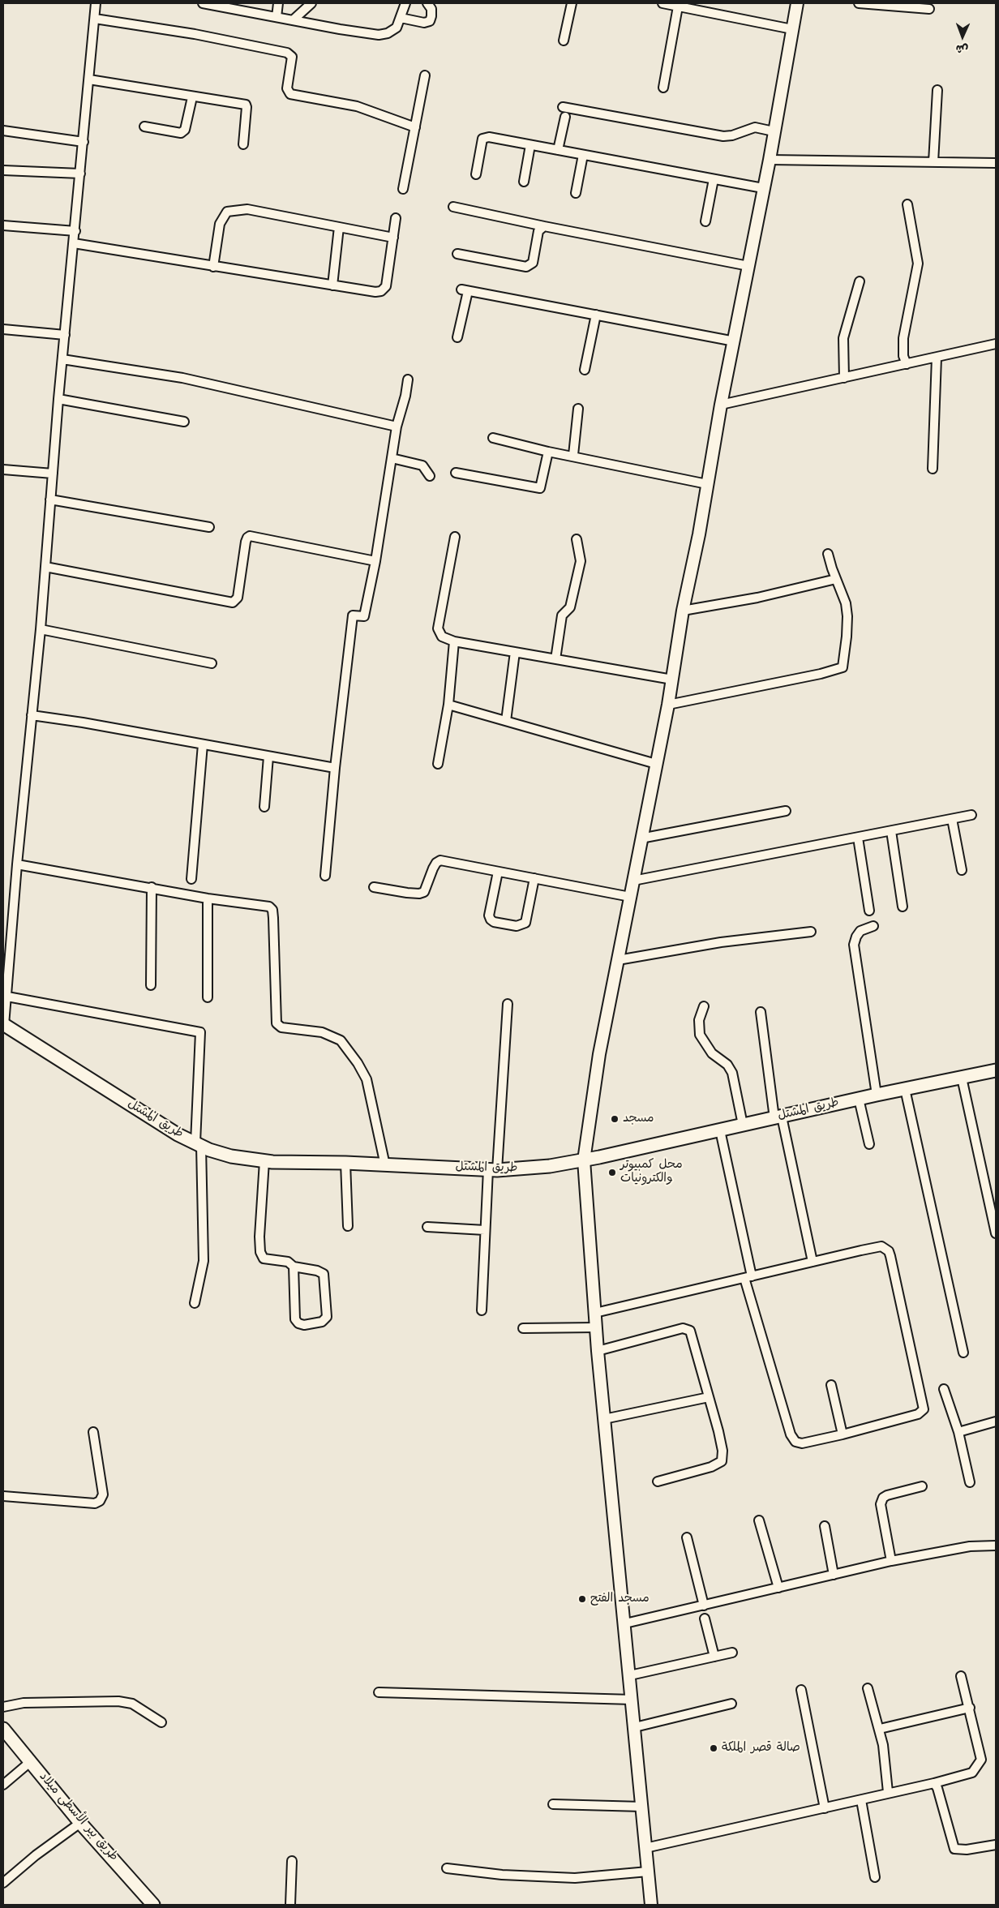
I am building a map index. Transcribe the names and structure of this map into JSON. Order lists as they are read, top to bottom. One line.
{"streets":{"main road":["طريق المشتل","طريق بير الأسطى ميلاد"]},"places":["مسجد","محل كمبيوتر والكترونيات","مسجد الفتح","صالة قصر الملكة"],"north":"bottom"}
